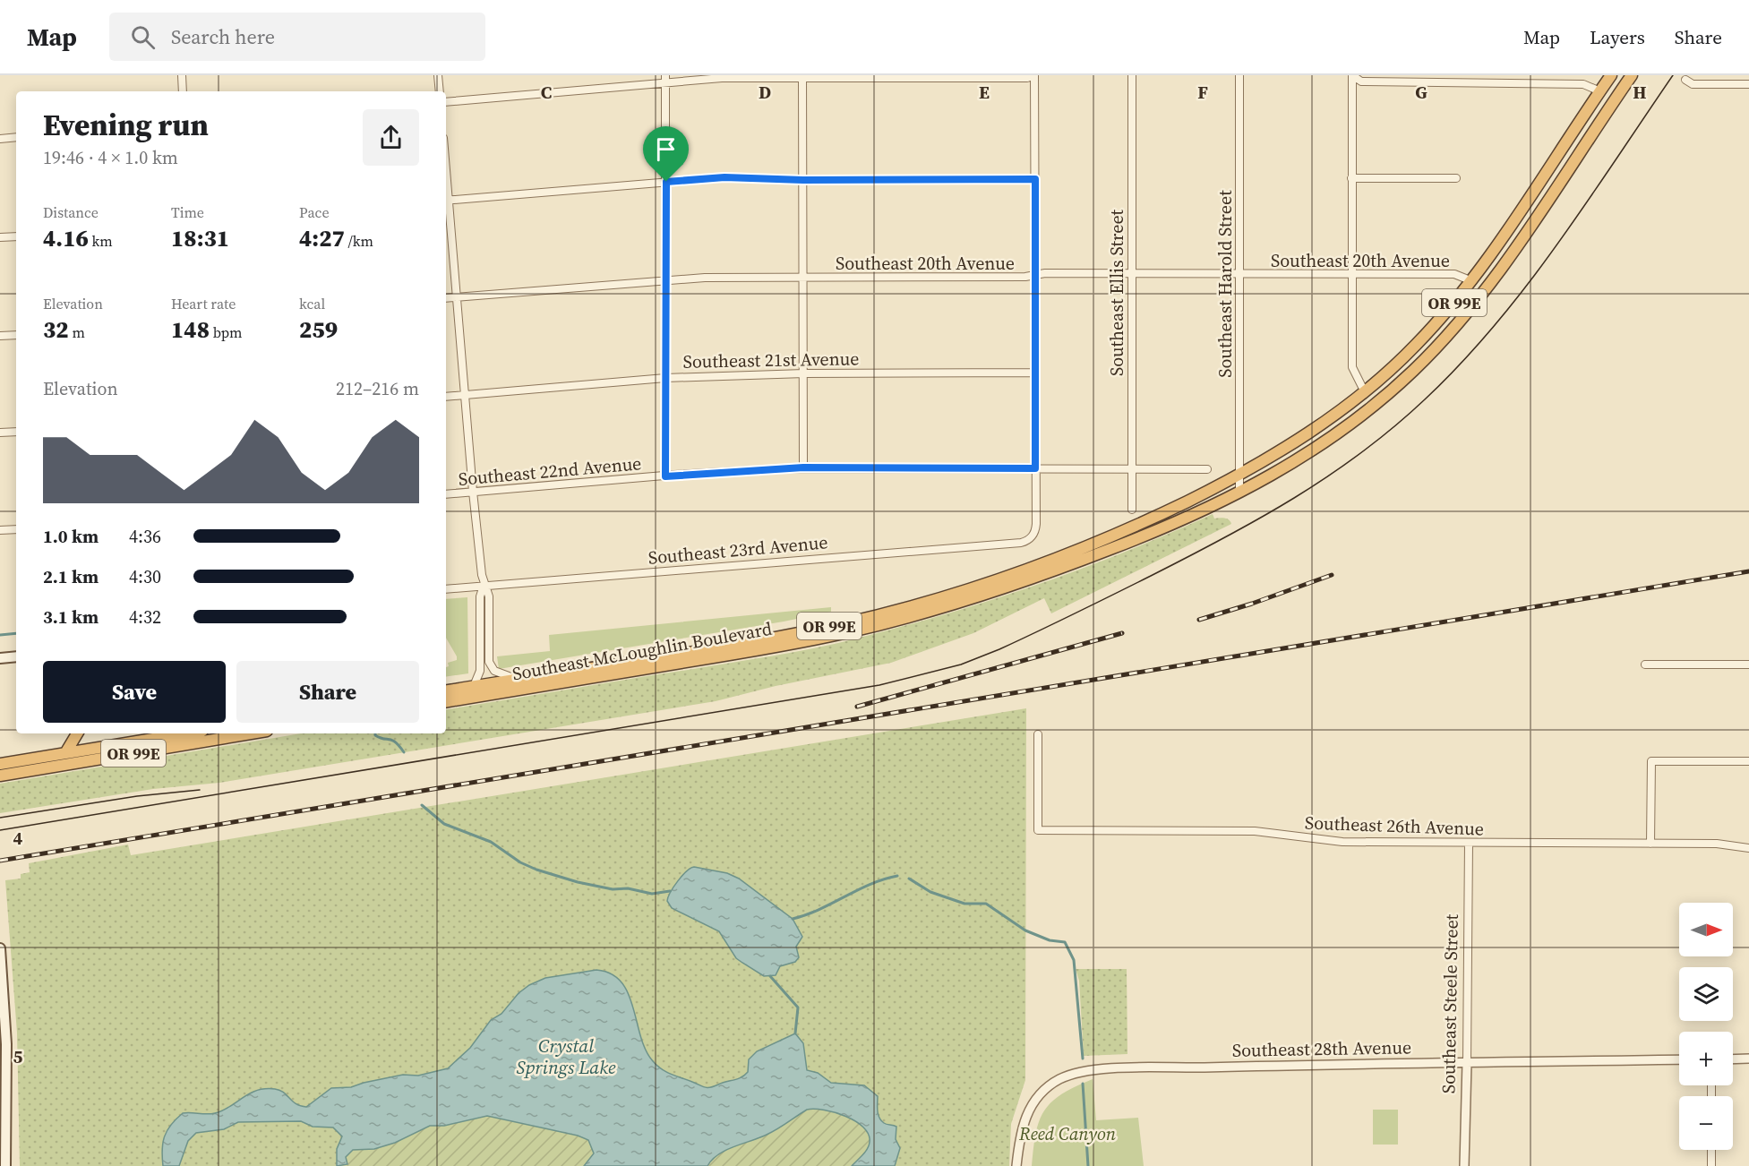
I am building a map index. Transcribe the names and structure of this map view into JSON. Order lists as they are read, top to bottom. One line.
{"streets":{"highway":["OR 99E","Southeast McLoughlin Boulevard"],"street":["Southeast 20th Avenue","Southeast Harold Street","Southeast Ellis Street","Southeast 21st Avenue","Southeast 22nd Avenue","Southeast 23rd Avenue","Southeast 26th Avenue","Southeast Steele Street","Southeast 28th Avenue"]},"crossings":[["Southeast 20th Avenue","Southeast Harold Street"],["Southeast 20th Avenue","Southeast Ellis Street"],["Southeast 20th Avenue","Southeast McLoughlin Boulevard"],["Southeast Harold Street","Southeast McLoughlin Boulevard"],["Southeast Ellis Street","Southeast 22nd Avenue"],["Southeast 22nd Avenue","Southeast 23rd Avenue"],["Southeast 26th Avenue","Southeast Steele Street"],["Southeast Steele Street","Southeast 28th Avenue"]],"water":["Crystal Springs Lake"],"parks":["Reed Canyon"],"north":"right","page":{"header":"Map","search":"Search here","nav":["Map","Layers","Share"],"heading":["Evening run","19:46 · 4 × 1.0 km"],"stats":[["Distance","4.16 km"],["Time","18:31"],["Pace","4:27 /km"],["Elevation","32 m"],["Heart rate","148 bpm"],["kcal","259"]],"chart":["Elevation","212–216 m"],"list":[{"name":"1.0 km","note":"4:36"},{"name":"2.1 km","note":"4:30"},{"name":"3.1 km","note":"4:32"}],"buttons":["Save","Share"],"map_buttons":["+","−"]},"grid":{"columns":["C","D","E","F","G","H"],"rows":["4","5"]}}
